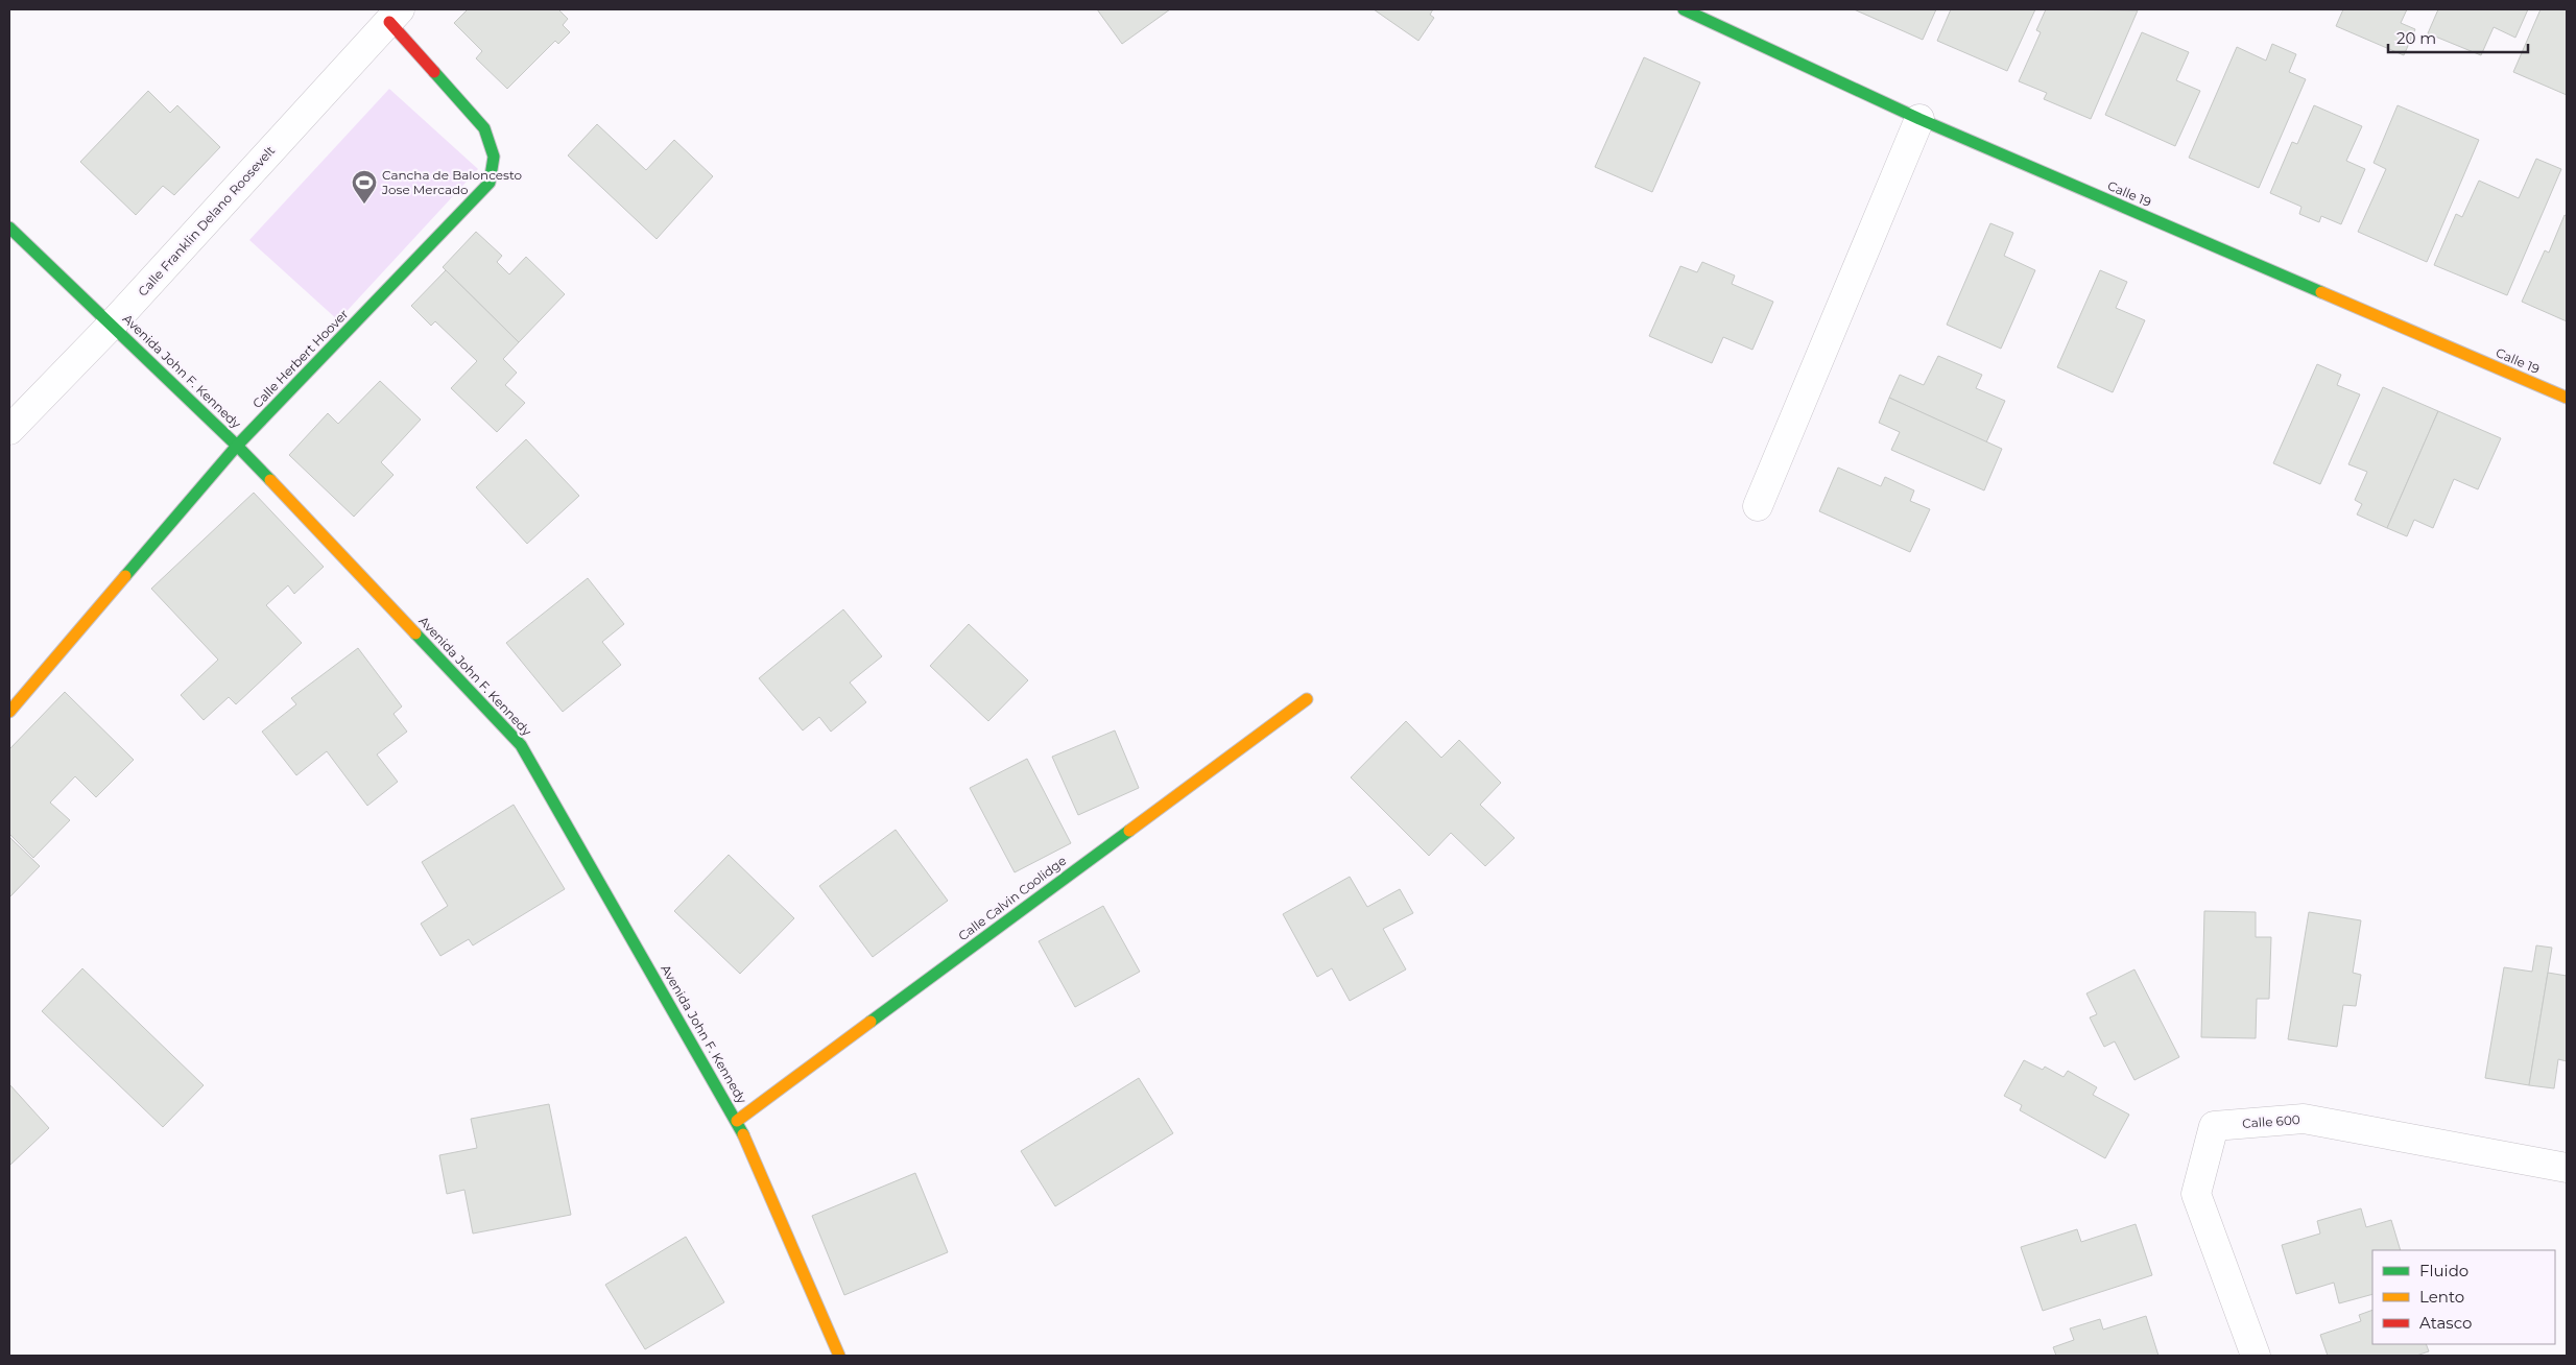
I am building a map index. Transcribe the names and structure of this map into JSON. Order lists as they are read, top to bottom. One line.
{"streets":{"street":["Calle 19","Calle Franklin Delano Roosevelt","Calle Herbert Hoover","Avenida John F. Kennedy","Calle Calvin Coolidge","Calle 600"]},"crossings":[["Calle Franklin Delano Roosevelt","Calle Herbert Hoover"],["Calle Franklin Delano Roosevelt","Avenida John F. Kennedy"],["Calle Herbert Hoover","Avenida John F. Kennedy"],["Avenida John F. Kennedy","Calle Calvin Coolidge"]],"places":{"sports":["Cancha de Baloncesto Jose Mercado"]},"legend":["Fluido","Lento","Atasco"],"scale_bar":"20 m"}
